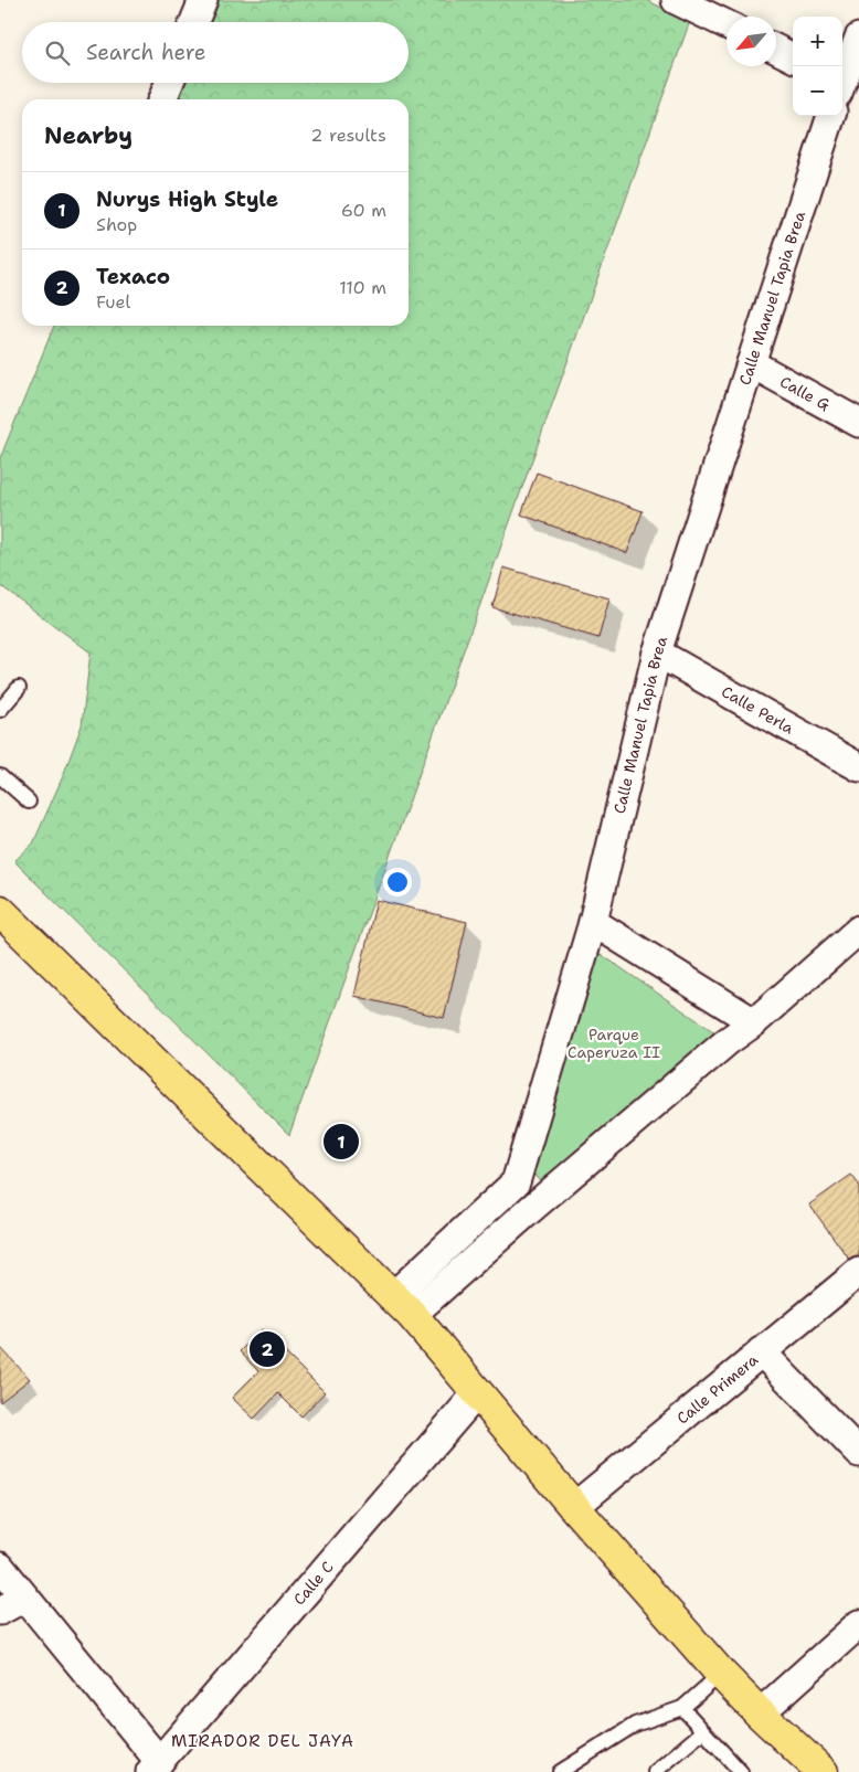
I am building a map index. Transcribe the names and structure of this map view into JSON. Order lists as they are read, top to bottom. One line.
{"streets":{"street":["Calle Manuel Tapia Brea","Calle G","Calle Perla","Calle Primera","Calle C"]},"crossings":[["Calle Manuel Tapia Brea","Calle G"],["Calle Manuel Tapia Brea","Calle Perla"]],"districts":["MIRADOR DEL JAYA"],"parks":["Parque Caperuza II"],"north":"bottom left","page":{"map_buttons":["+","−"],"search":"Search here","heading":["Nearby","2 results"],"list":[{"mark":"1","name":"Nurys High Style","note":"Shop","value":"60 m"},{"mark":"2","name":"Texaco","note":"Fuel","value":"110 m"}],"pins":["1","2"]}}
